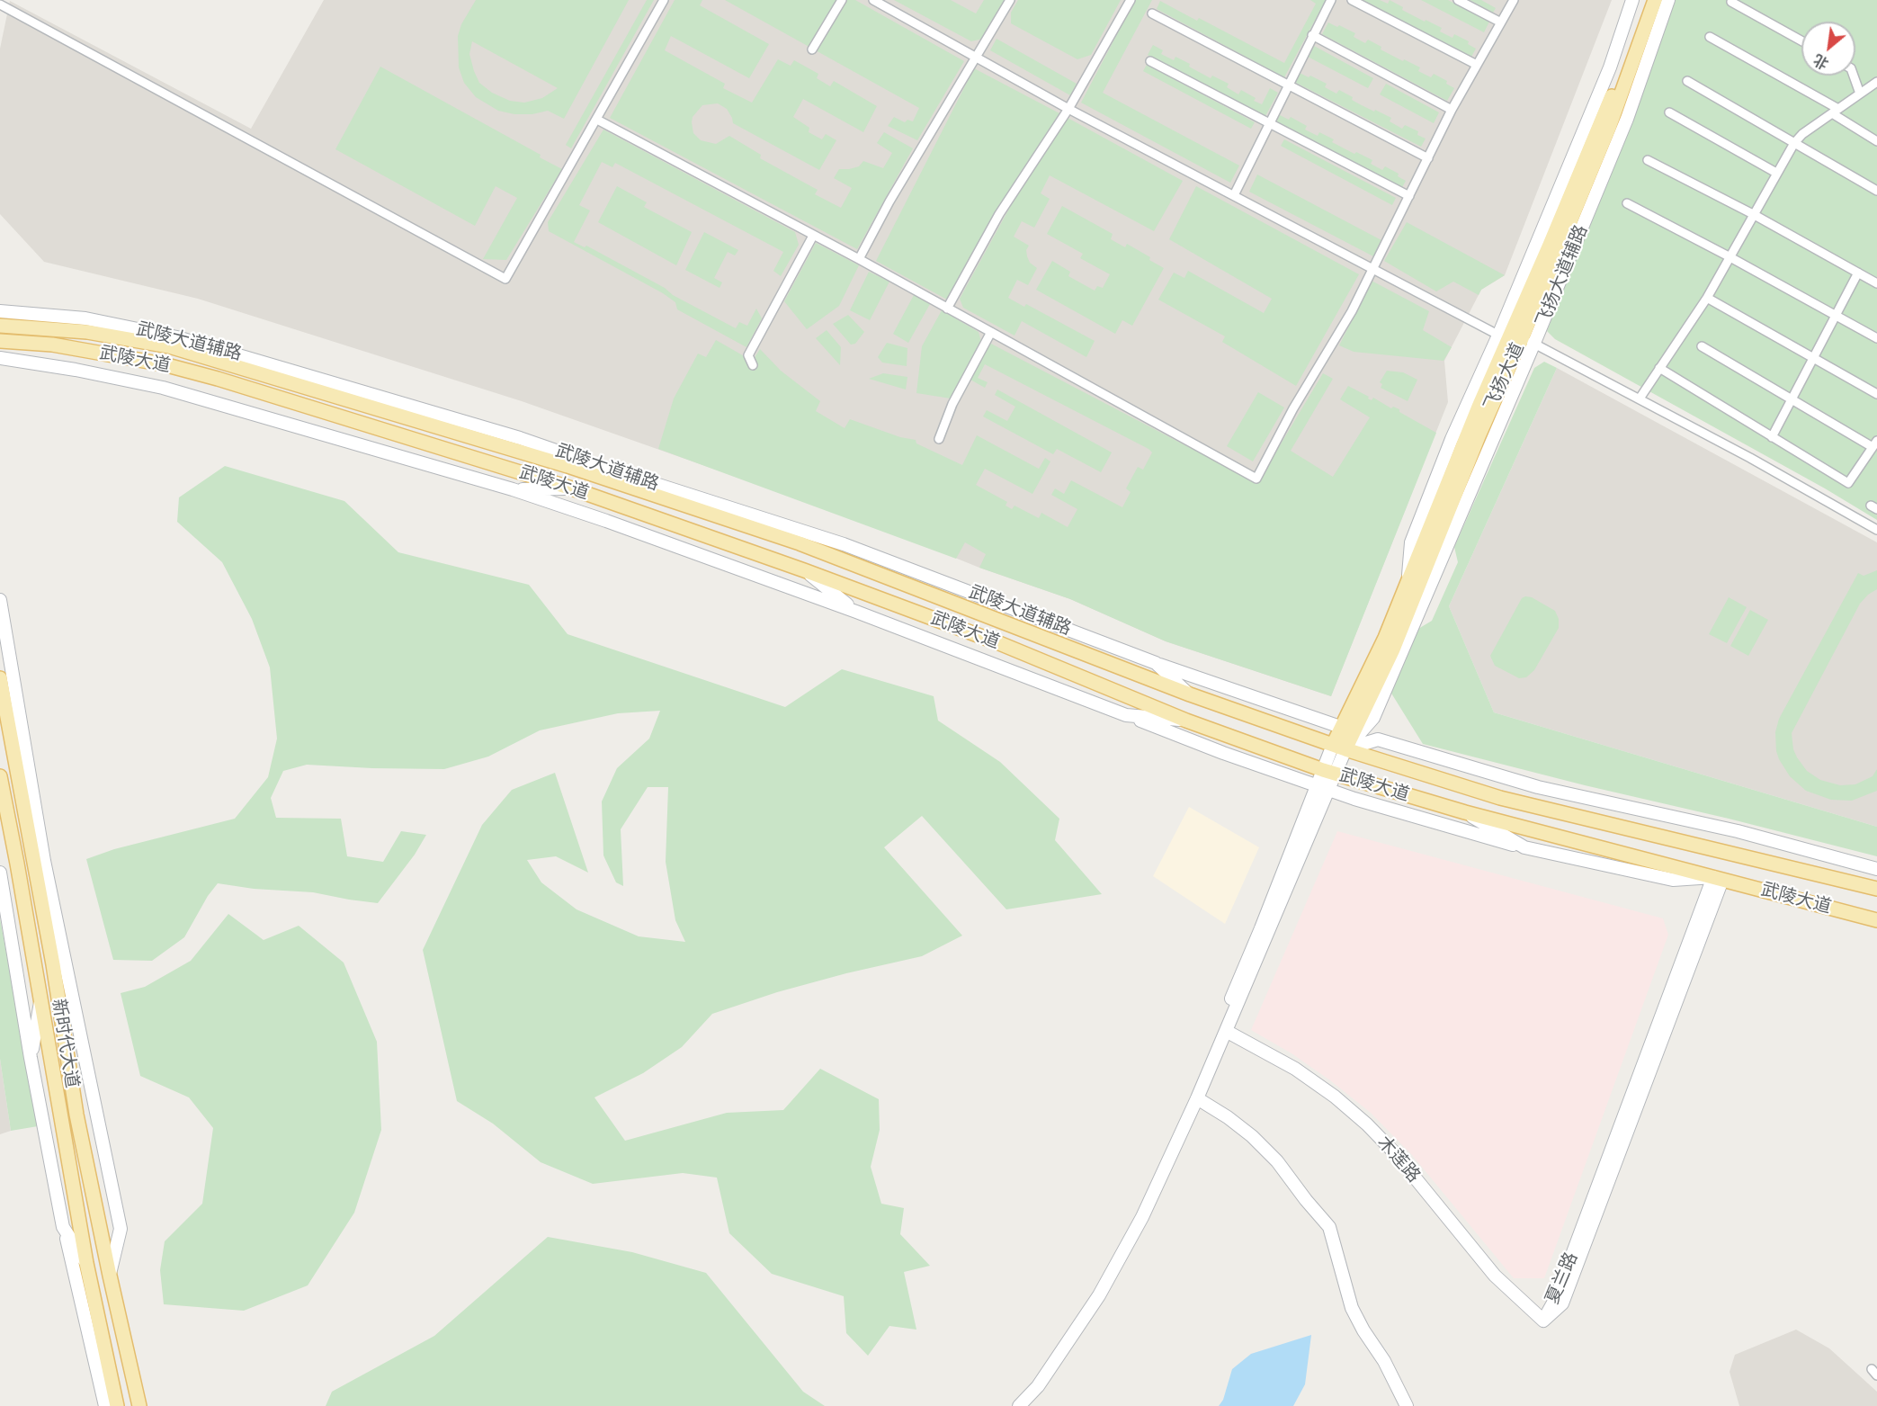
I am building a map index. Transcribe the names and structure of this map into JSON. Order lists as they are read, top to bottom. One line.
{"streets":{"main road":["武陵大道","飞扬大道","新时代大道"],"street":["飞扬大道辅路","武陵大道辅路","木莲路","夏兰路"]},"crossings":[["飞扬大道辅路","飞扬大道"],["武陵大道辅路","武陵大道"],["武陵大道","飞扬大道"],["武陵大道","夏兰路"],["木莲路","夏兰路"]],"north":"bottom left"}
